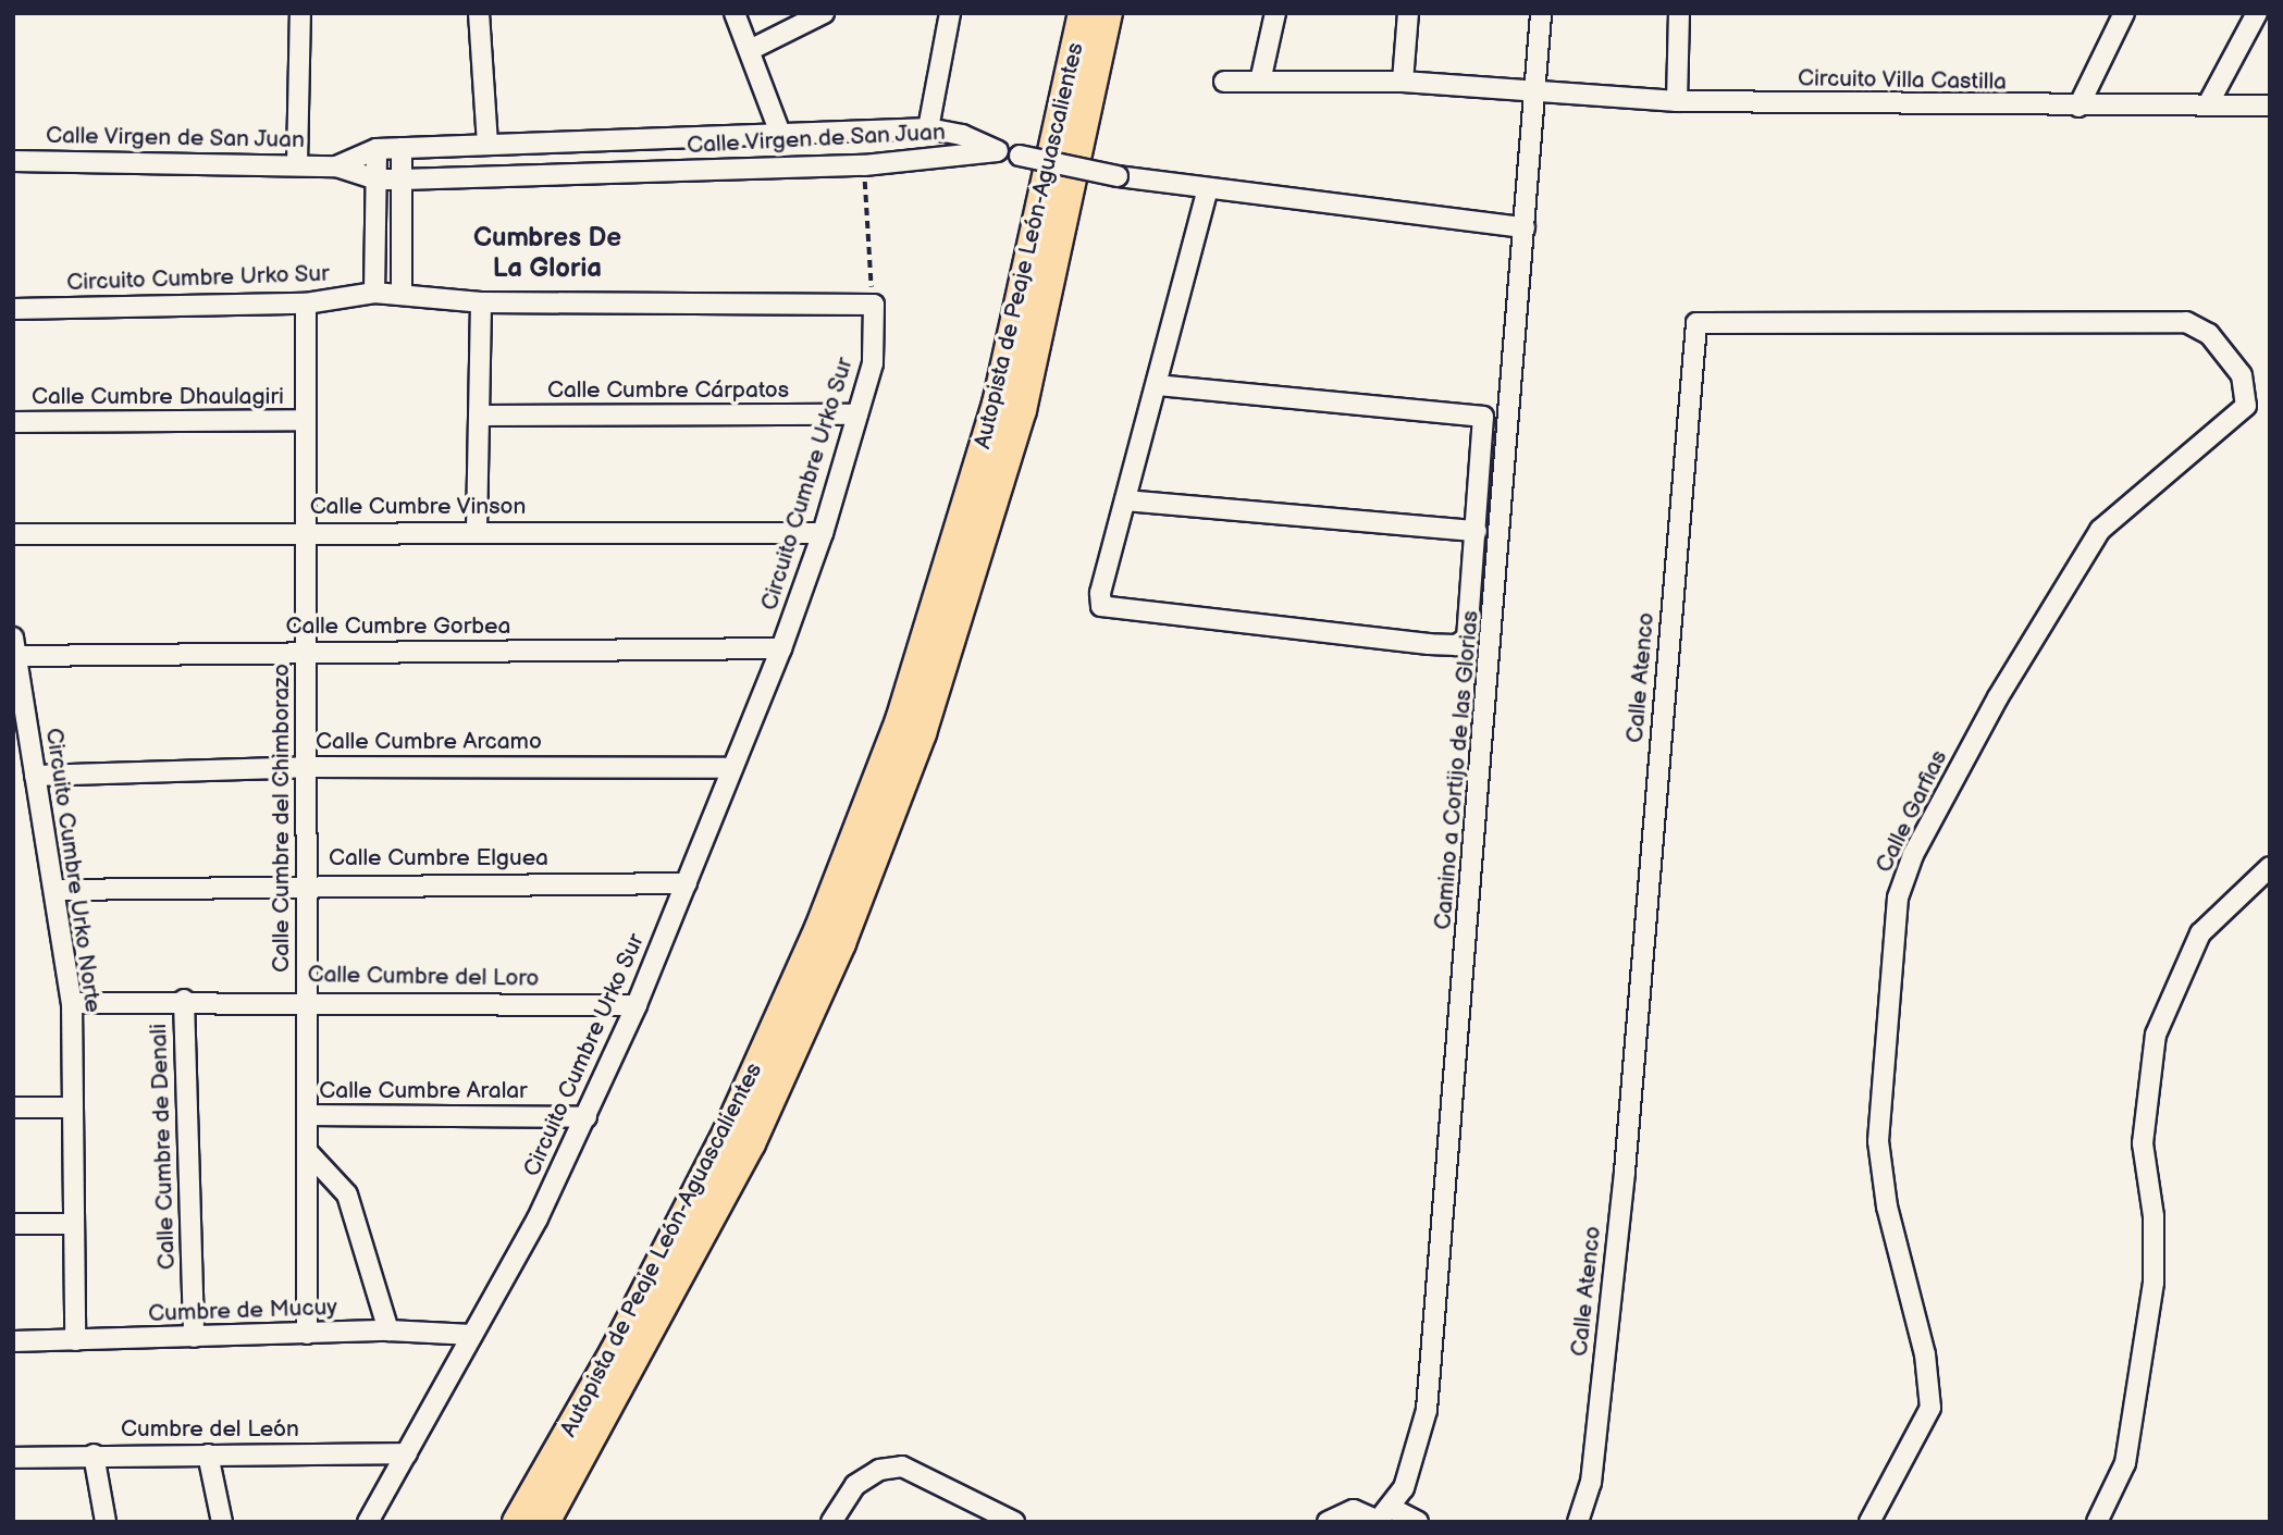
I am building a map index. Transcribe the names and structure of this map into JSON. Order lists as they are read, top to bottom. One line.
{"streets":{"highway":["Autopista de Peaje León-Aguascalientes"],"street":["Circuito Villa Castilla","Calle Virgen de San Juan","Circuito Cumbre Urko Sur","Calle Cumbre Cárpatos","Calle Cumbre Dhaulagiri","Calle Cumbre Vinson","Calle Cumbre Gorbea","Calle Atenco","Calle Cumbre Arcamo","Camino a Cortijo de las Glorias","Calle Garfias","Calle Cumbre del Chimborazo","Calle Cumbre Elguea","Circuito Cumbre Urko Norte","Calle Cumbre del Loro","Calle Cumbre Aralar","Calle Cumbre de Denali","Cumbre de Mucuy","Cumbre del León"]},"crossings":[["Circuito Villa Castilla","Camino a Cortijo de las Glorias"],["Circuito Cumbre Urko Sur","Calle Cumbre Cárpatos"],["Circuito Cumbre Urko Sur","Calle Cumbre Vinson"],["Circuito Cumbre Urko Sur","Calle Cumbre Gorbea"],["Circuito Cumbre Urko Sur","Calle Cumbre Arcamo"],["Circuito Cumbre Urko Sur","Calle Cumbre del Chimborazo"],["Circuito Cumbre Urko Sur","Calle Cumbre Elguea"],["Circuito Cumbre Urko Sur","Calle Cumbre del Loro"],["Circuito Cumbre Urko Sur","Calle Cumbre Aralar"],["Circuito Cumbre Urko Sur","Cumbre de Mucuy"],["Circuito Cumbre Urko Sur","Cumbre del León"],["Calle Cumbre Dhaulagiri","Calle Cumbre del Chimborazo"],["Calle Cumbre Vinson","Calle Cumbre del Chimborazo"],["Calle Cumbre Gorbea","Calle Cumbre del Chimborazo"],["Calle Cumbre Gorbea","Circuito Cumbre Urko Norte"],["Calle Atenco","Calle Garfias"],["Calle Cumbre Arcamo","Calle Cumbre del Chimborazo"],["Calle Cumbre Arcamo","Circuito Cumbre Urko Norte"],["Calle Cumbre del Chimborazo","Calle Cumbre Elguea"],["Calle Cumbre del Chimborazo","Calle Cumbre del Loro"],["Calle Cumbre del Chimborazo","Calle Cumbre Aralar"],["Calle Cumbre del Chimborazo","Cumbre de Mucuy"],["Calle Cumbre Elguea","Circuito Cumbre Urko Norte"],["Circuito Cumbre Urko Norte","Calle Cumbre del Loro"],["Circuito Cumbre Urko Norte","Cumbre de Mucuy"],["Calle Cumbre del Loro","Calle Cumbre de Denali"],["Calle Cumbre de Denali","Cumbre de Mucuy"]],"districts":["Cumbres De La Gloria"]}
